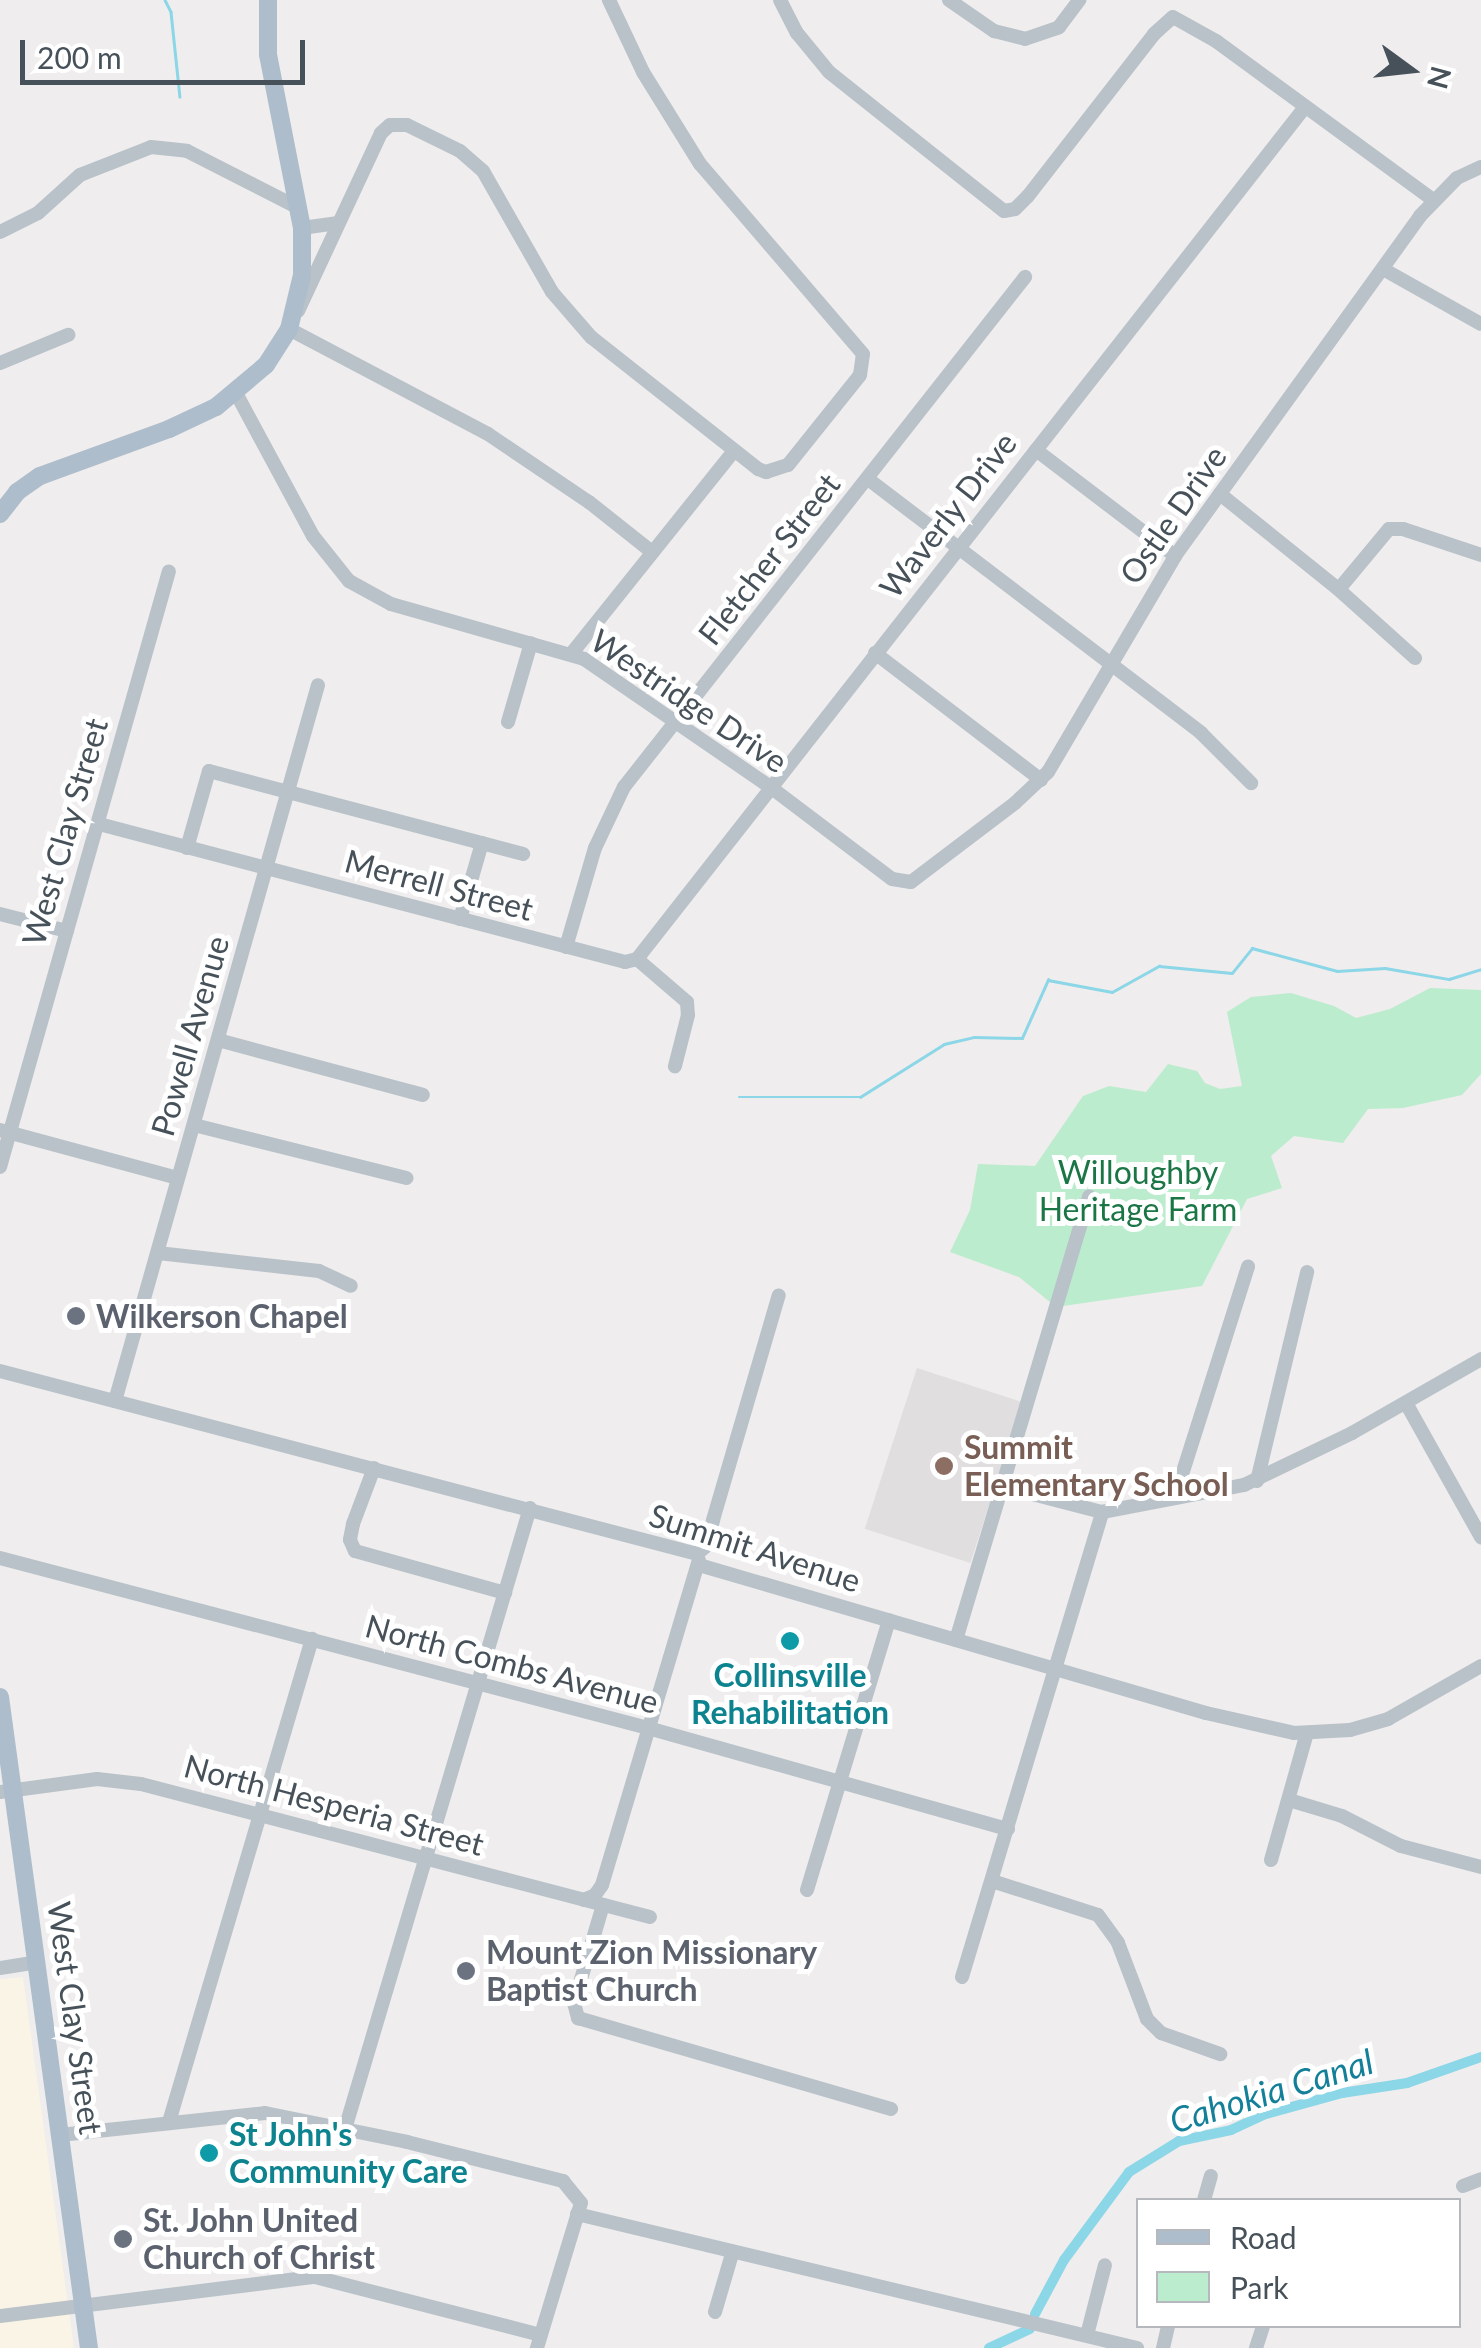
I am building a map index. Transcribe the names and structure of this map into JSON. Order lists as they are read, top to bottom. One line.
{"streets":{"main road":["West Clay Street"],"street":["Waverly Drive","Ostle Drive","Fletcher Street","Westridge Drive","Merrell Street","Powell Avenue","Summit Avenue","North Combs Avenue","North Hesperia Street"]},"crossings":[["Waverly Drive","Westridge Drive"],["Waverly Drive","Merrell Street"],["Ostle Drive","Westridge Drive"],["Fletcher Street","Westridge Drive"],["Fletcher Street","Merrell Street"],["West Clay Street","Merrell Street"],["West Clay Street","North Hesperia Street"],["Merrell Street","Powell Avenue"],["Powell Avenue","Summit Avenue"]],"water":["Cahokia Canal"],"parks":["Willoughby Heritage Farm"],"places":["Wilkerson Chapel","Summit Elementary School","Collinsville Rehabilitation","Mount Zion Missionary Baptist Church","St John's Community Care","St. John United Church of Christ"],"legend":["Road","Park"],"scale_bar":"200 m","north":"right"}
